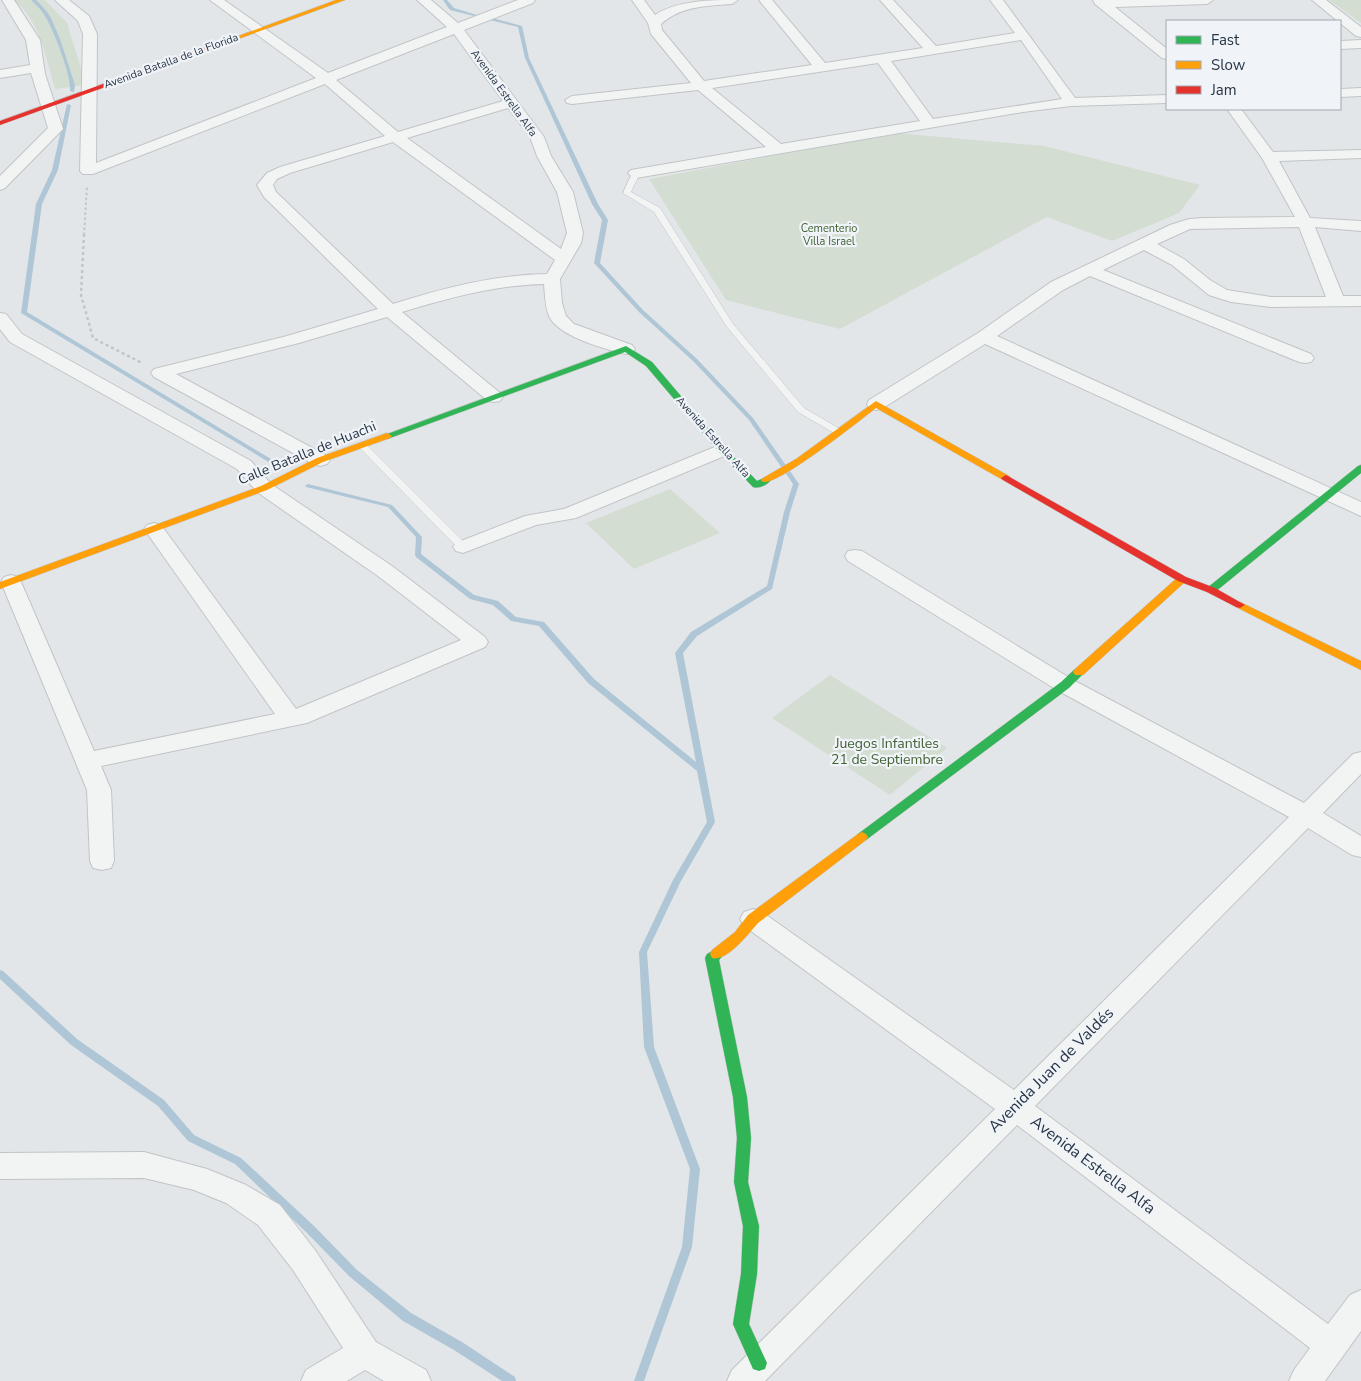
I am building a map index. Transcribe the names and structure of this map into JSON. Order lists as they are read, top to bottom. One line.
{"streets":{"street":["Avenida Batalla de la Florida","Avenida Estrella Alfa","Calle Batalla de Huachi","Avenida Juan de Valdés"]},"crossings":[["Avenida Estrella Alfa","Calle Batalla de Huachi"],["Avenida Estrella Alfa","Avenida Juan de Valdés"]],"parks":["Cementerio Villa Israel","Juegos Infantiles 21 de Septiembre"],"legend":["Fast","Slow","Jam"]}
